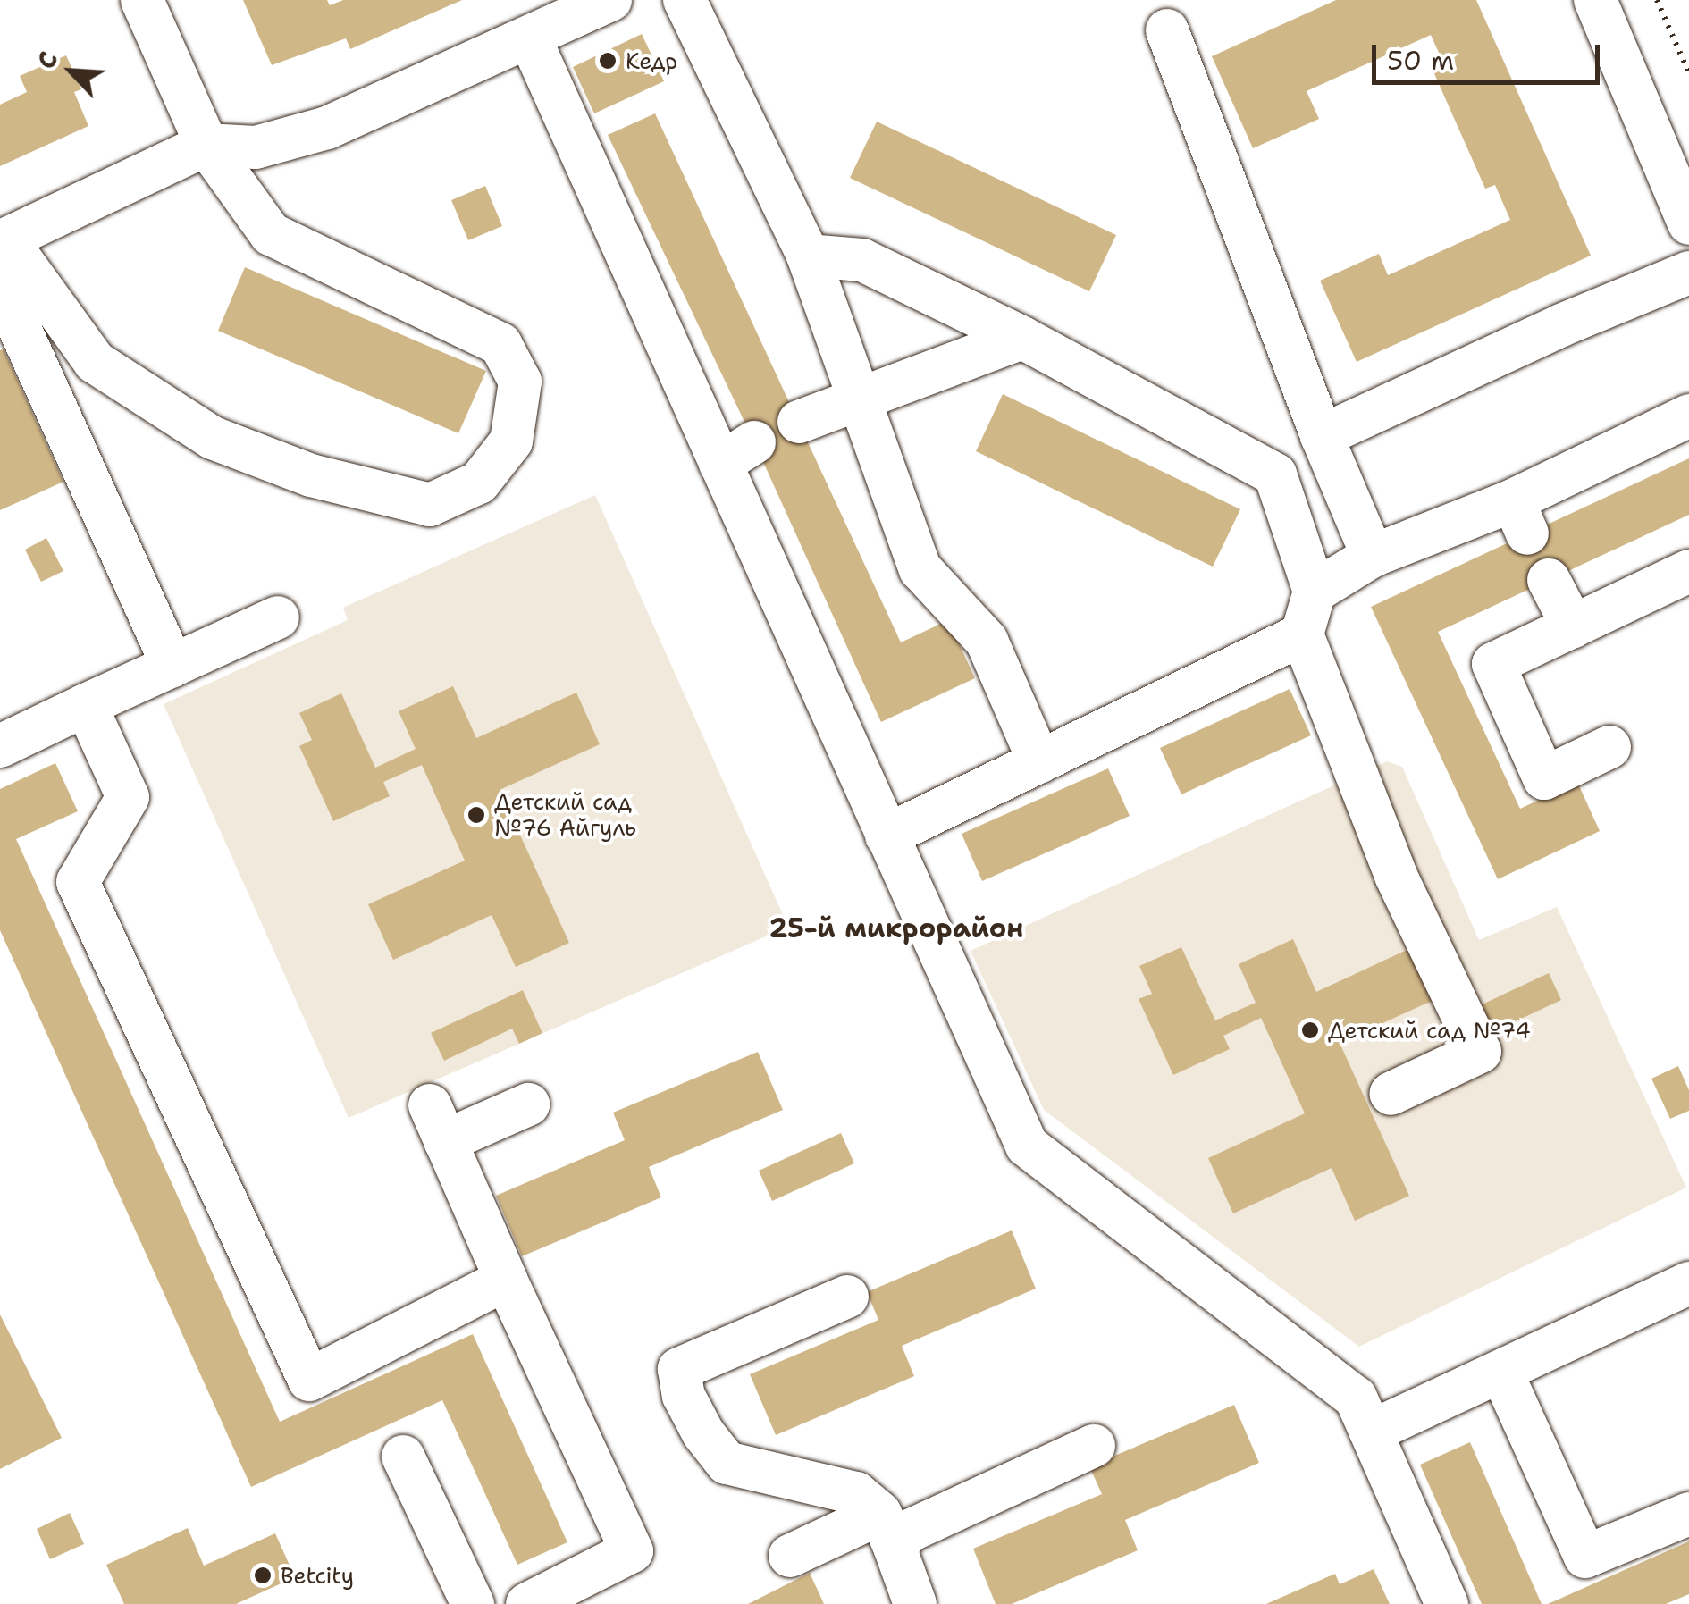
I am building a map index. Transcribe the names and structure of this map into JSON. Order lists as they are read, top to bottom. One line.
{"districts":["25-й микрорайон"],"places":["Кедр","Детский сад №76 Айгуль","Детский сад №74","Betcity"],"scale_bar":"50 m","north":"top left"}
